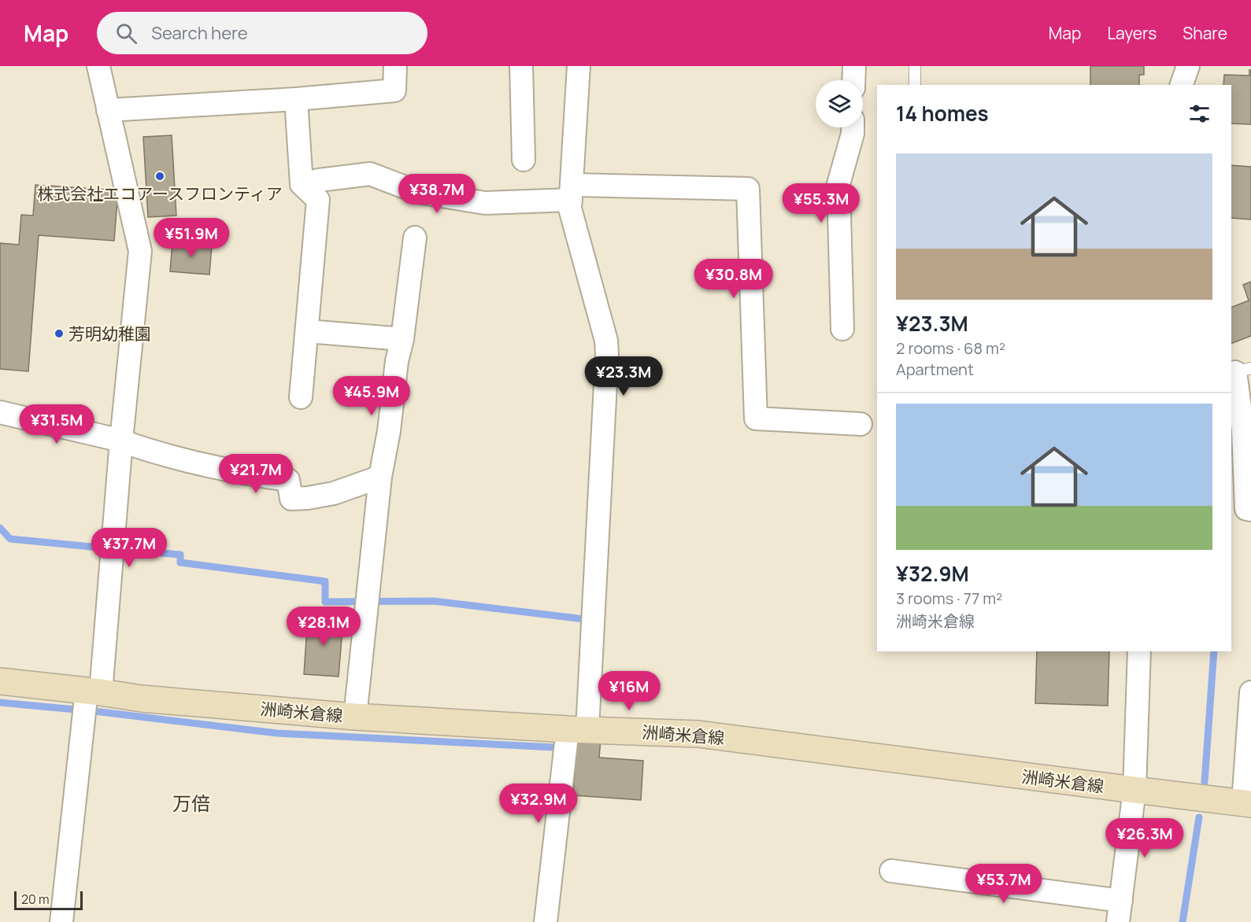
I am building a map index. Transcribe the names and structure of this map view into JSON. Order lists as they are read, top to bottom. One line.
{"streets":{"main road":["洲崎米倉線"]},"districts":["万倍"],"places":["株式会社エコアースフロンティア","芳明幼稚園"],"scale_bar":"20 m","page":{"header":"Map","search":"Search here","nav":["Map","Layers","Share"],"heading":"14 homes","list":[{"name":"¥23.3M","note":"2 rooms · 68 m² · Apartment"},{"name":"¥32.9M","note":"3 rooms · 77 m² · 洲崎米倉線"}],"price":["¥38.7M","¥55.3M","¥51.9M","¥30.8M","¥23.3M","¥45.9M","¥31.5M","¥21.7M","¥37.7M","¥28.1M","¥16M","¥32.9M","¥26.3M","¥53.7M"],"scale":"20 m"}}
